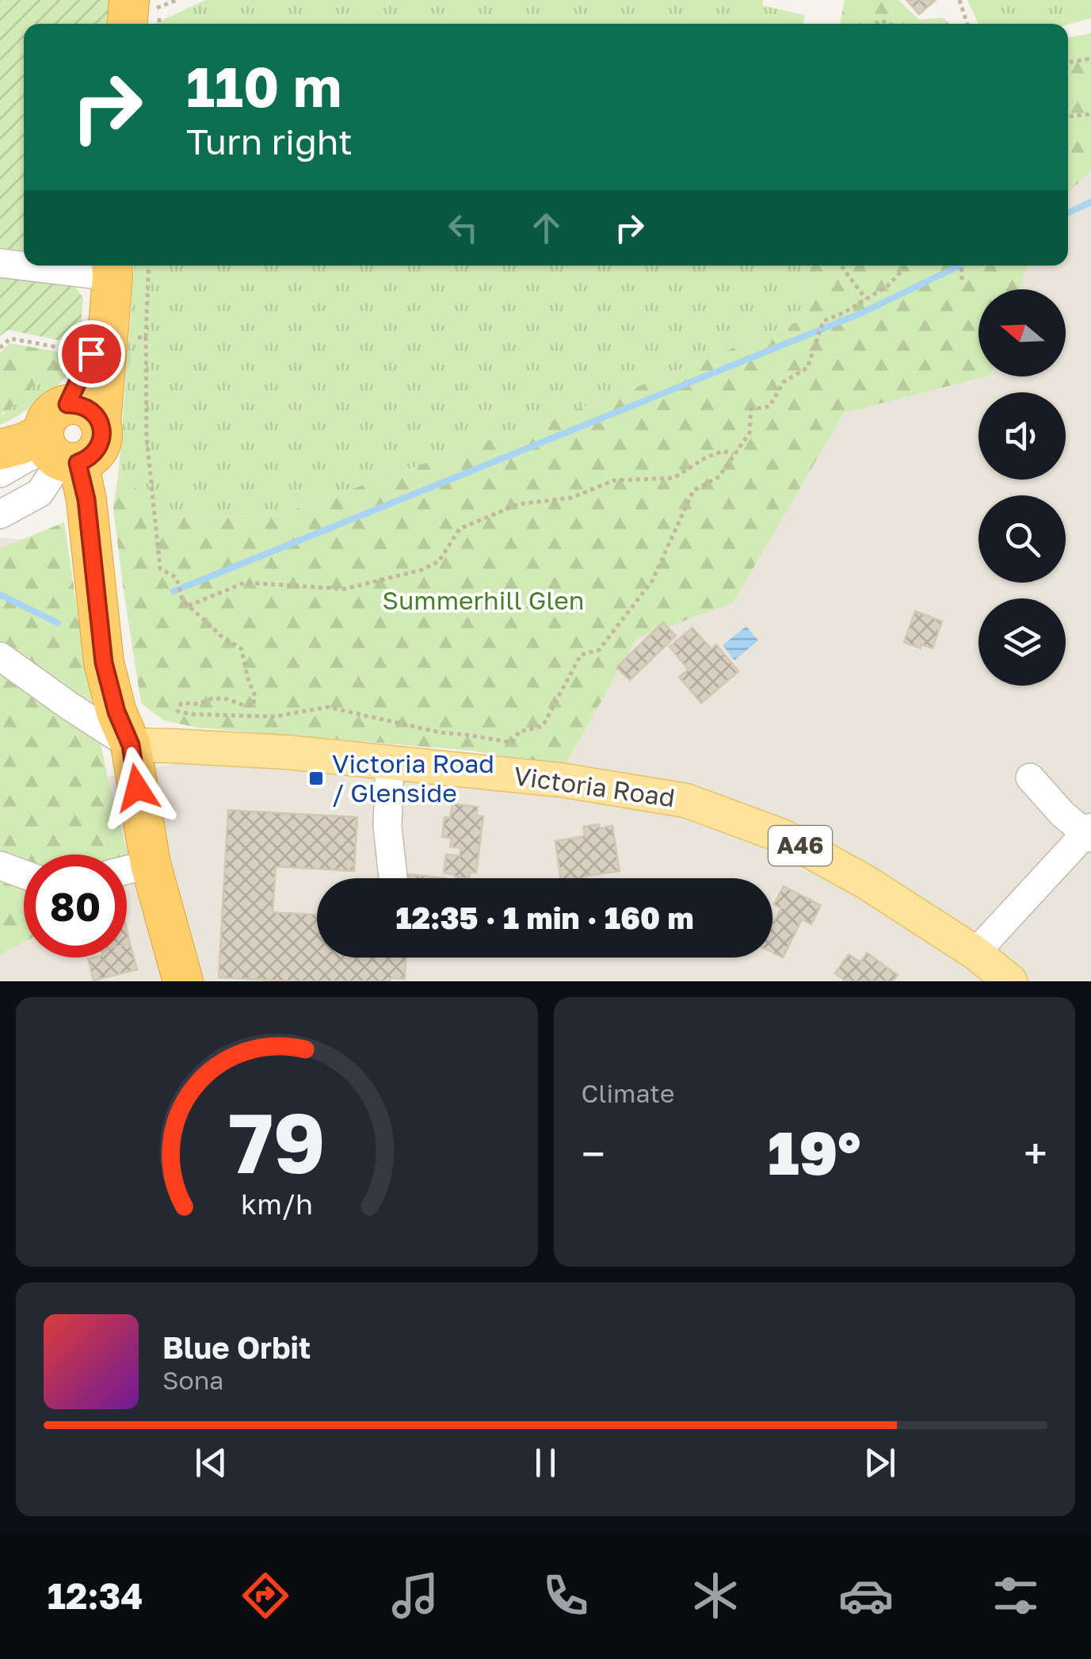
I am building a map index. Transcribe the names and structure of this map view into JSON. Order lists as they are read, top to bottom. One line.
{"streets":{"main road":["Victoria Road","A46"]},"parks":["Summerhill Glen"],"places":{"transit":["Victoria Road / Glenside"]},"north":"left","page":{"turn":["110 m","Turn right"],"limit":"80","trip":"12:35 · 1 min · 160 m","tile":"Climate","heat":["−","19°","+"],"song":["Blue Orbit","Sona"],"tabs":"12:34","gauge":["79","km/h"]}}
